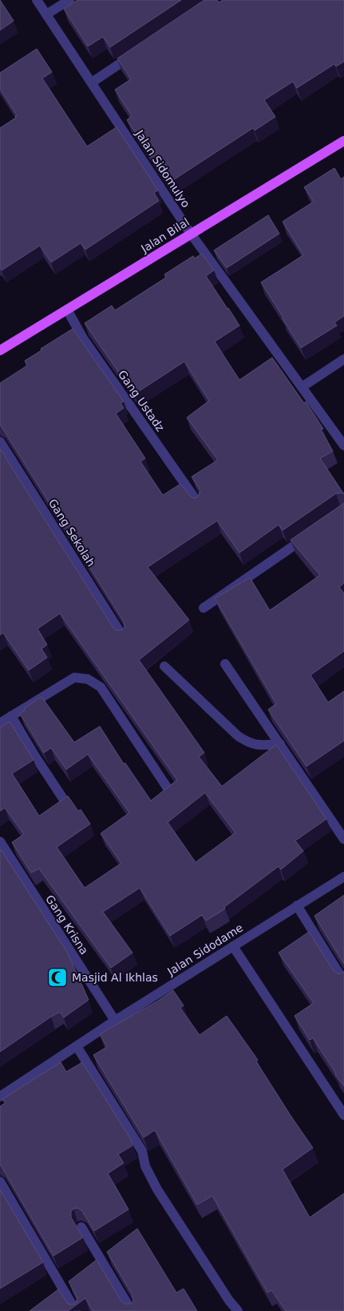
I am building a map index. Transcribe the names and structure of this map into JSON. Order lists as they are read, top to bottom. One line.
{"streets":{"main road":["Jalan Bilal"],"street":["Jalan Sidomulyo","Gang Ustadz","Gang Sekolah","Gang Krisna","Jalan Sidodame"]},"crossings":[["Jalan Sidomulyo","Jalan Bilal"],["Jalan Bilal","Gang Ustadz"],["Gang Krisna","Jalan Sidodame"]],"places":{"mosque":["Masjid Al Ikhlas"]}}
